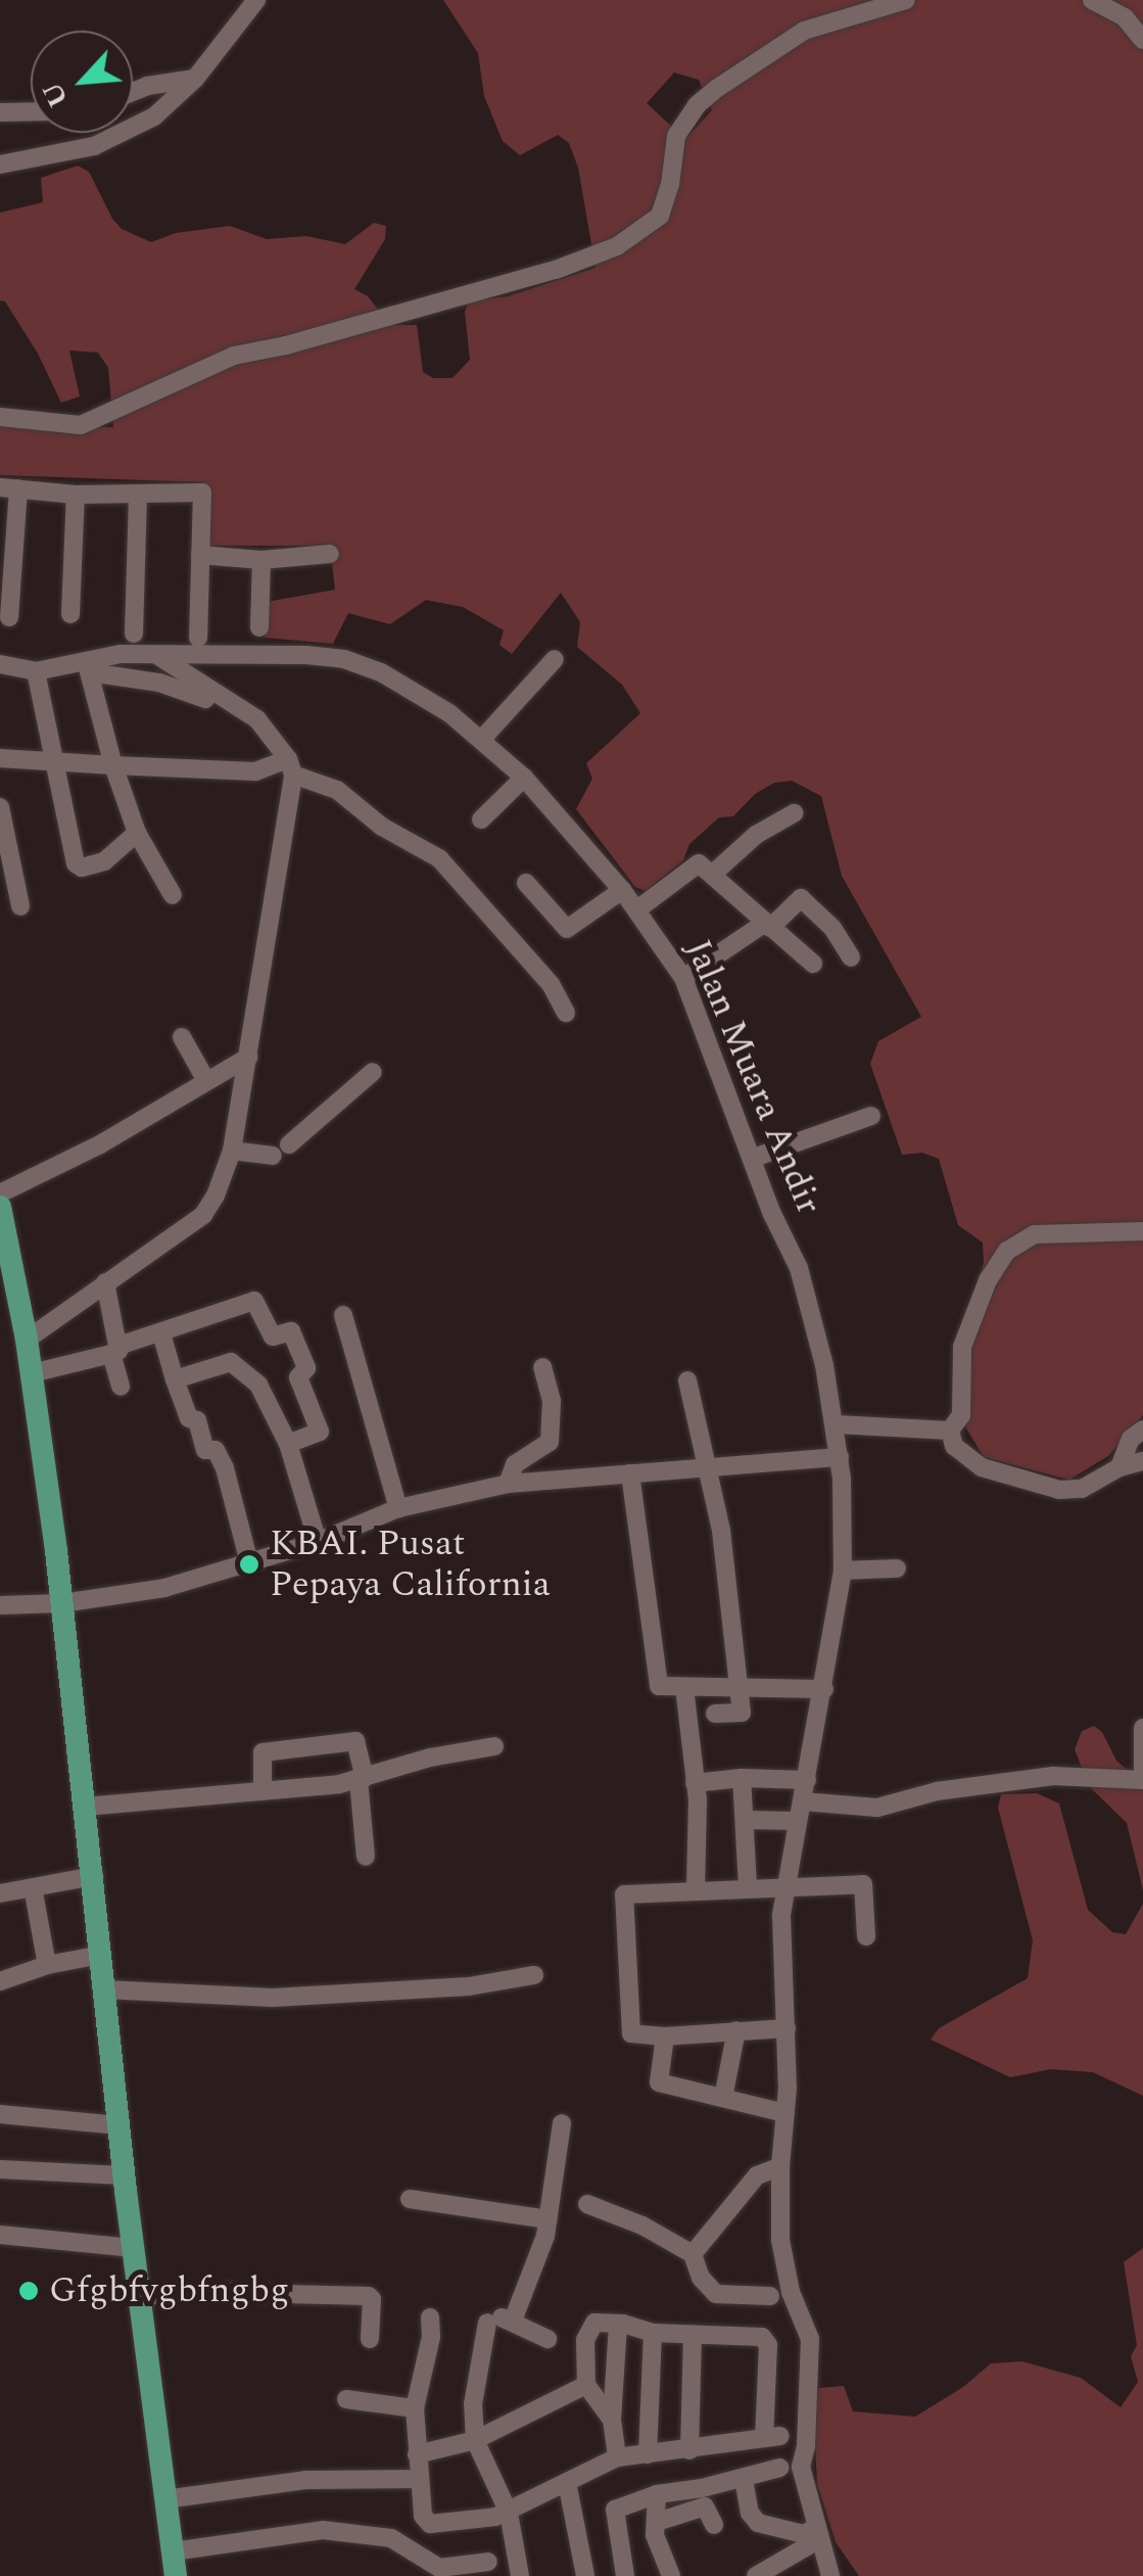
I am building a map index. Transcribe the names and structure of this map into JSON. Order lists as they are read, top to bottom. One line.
{"streets":{"street":["Jalan Muara Andir"]},"places":["KBAI. Pusat Pepaya California","Gfgbfvgbfngbg"],"north":"bottom left"}
